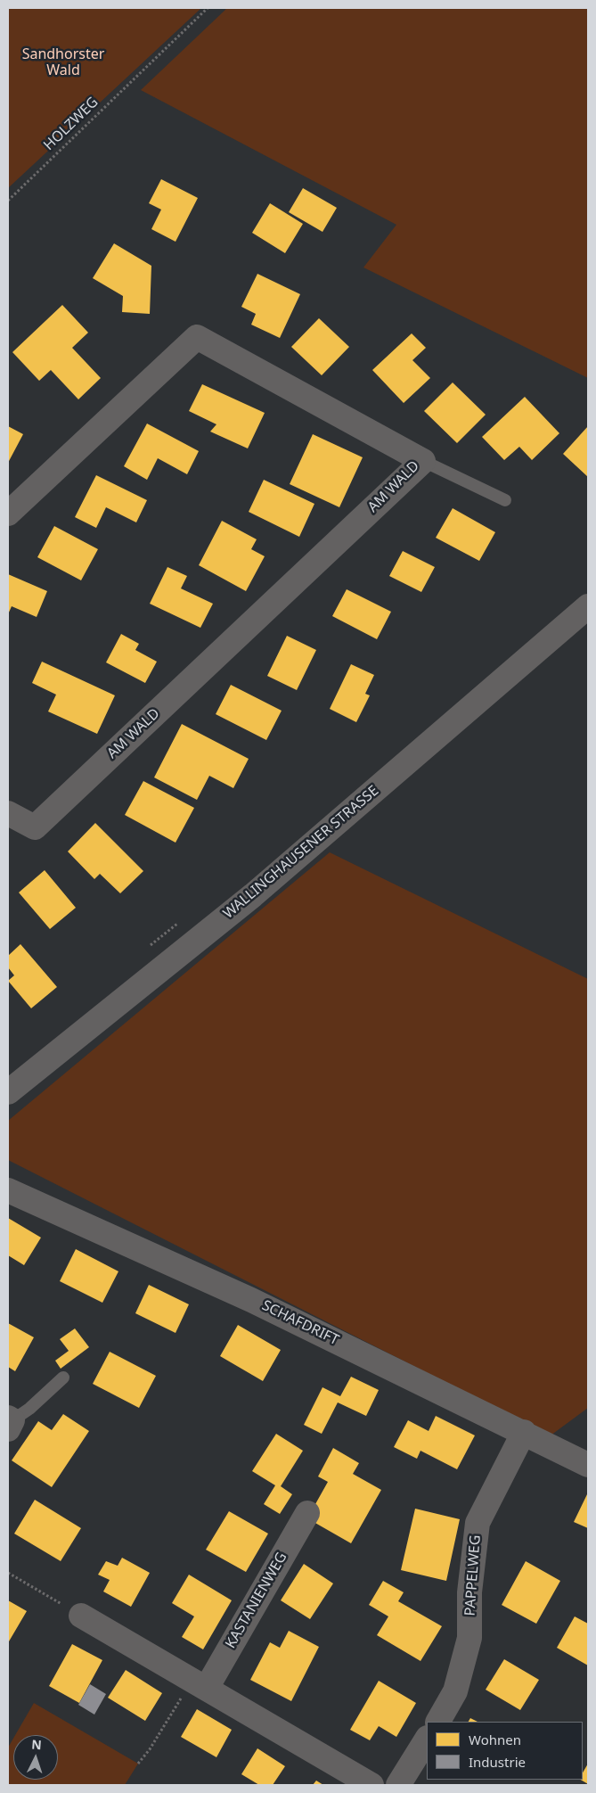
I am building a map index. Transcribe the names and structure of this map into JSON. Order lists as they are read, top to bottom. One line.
{"streets":{"street":["AM WALD","WALLINGHAUSENER STRASSE","SCHAFDRIFT","PAPPELWEG","KASTANIENWEG"],"path":["HOLZWEG"]},"crossings":[["SCHAFDRIFT","PAPPELWEG"]],"parks":["Sandhorster Wald"],"legend":["Wohnen","Industrie"],"north":"top"}
